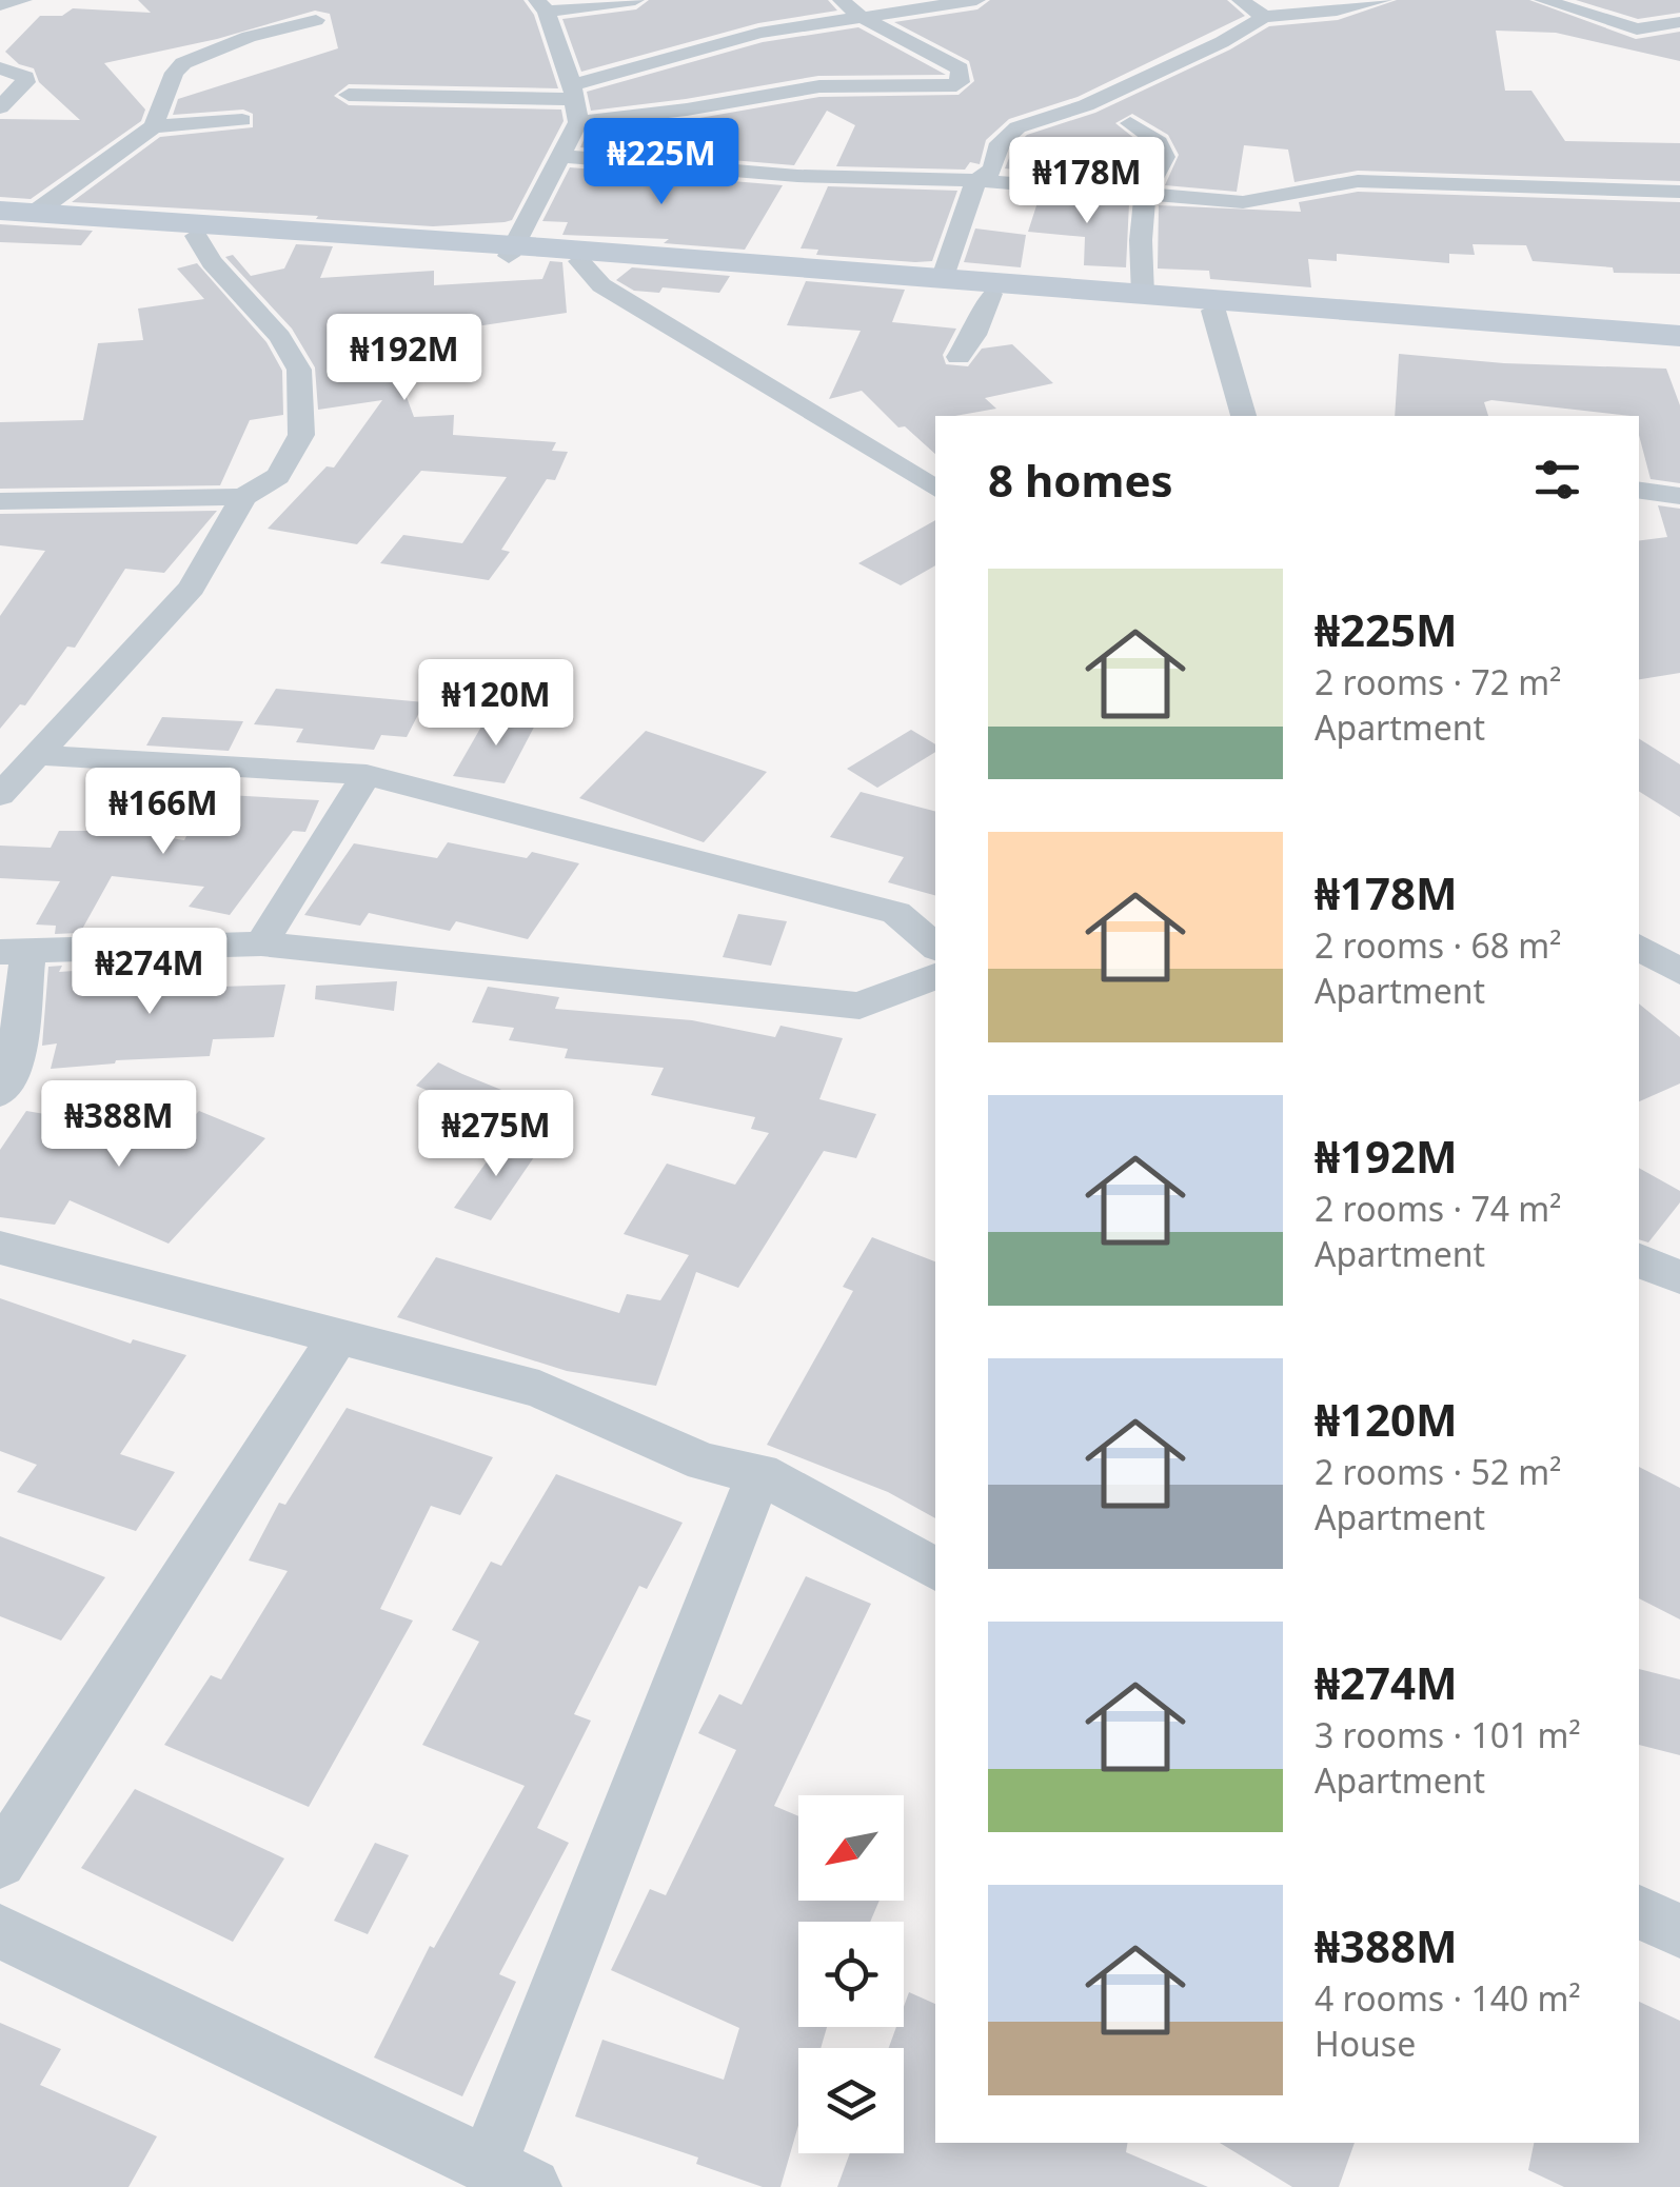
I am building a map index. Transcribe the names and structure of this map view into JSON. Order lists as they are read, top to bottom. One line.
{"north":"bottom left","page":{"price":["₦225M","₦178M","₦192M","₦120M","₦166M","₦274M","₦388M","₦275M"],"heading":"8 homes","list":[{"name":"₦225M","note":"2 rooms · 72 m² · Apartment"},{"name":"₦178M","note":"2 rooms · 68 m² · Apartment"},{"name":"₦192M","note":"2 rooms · 74 m² · Apartment"},{"name":"₦120M","note":"2 rooms · 52 m² · Apartment"},{"name":"₦274M","note":"3 rooms · 101 m² · Apartment"},{"name":"₦388M","note":"4 rooms · 140 m² · House"}]}}
